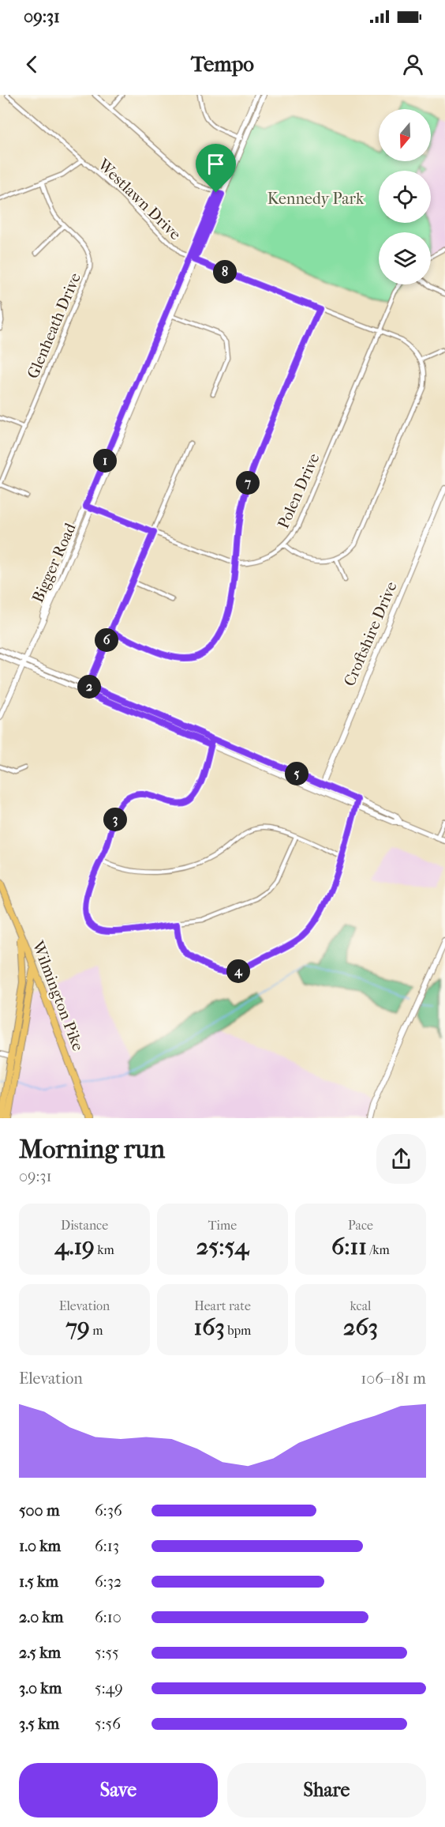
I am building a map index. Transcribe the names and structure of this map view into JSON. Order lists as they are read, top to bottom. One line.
{"streets":{"main road":["Wilmington Pike"],"street":["Westlawn Drive","Glenheath Drive","Polen Drive","Bigger Road","Croftshire Drive"]},"crossings":[["Westlawn Drive","Polen Drive"],["Westlawn Drive","Bigger Road"],["Polen Drive","Bigger Road"]],"parks":["Kennedy Park"],"north":"bottom","page":{"status":"09:31","header":"Tempo","pins":["8","1","7","6","2","5","3","4"],"heading":["Morning run","09:31"],"stats":[["Distance","4.19 km"],["Time","25:54"],["Pace","6:11 /km"],["Elevation","79 m"],["Heart rate","163 bpm"],["kcal","263"]],"chart":["Elevation","106–181 m"],"list":[{"name":"500 m","note":"6:36"},{"name":"1.0 km","note":"6:13"},{"name":"1.5 km","note":"6:32"},{"name":"2.0 km","note":"6:10"},{"name":"2.5 km","note":"5:55"},{"name":"3.0 km","note":"5:49"},{"name":"3.5 km","note":"5:56"}],"buttons":["Save","Share"]}}
